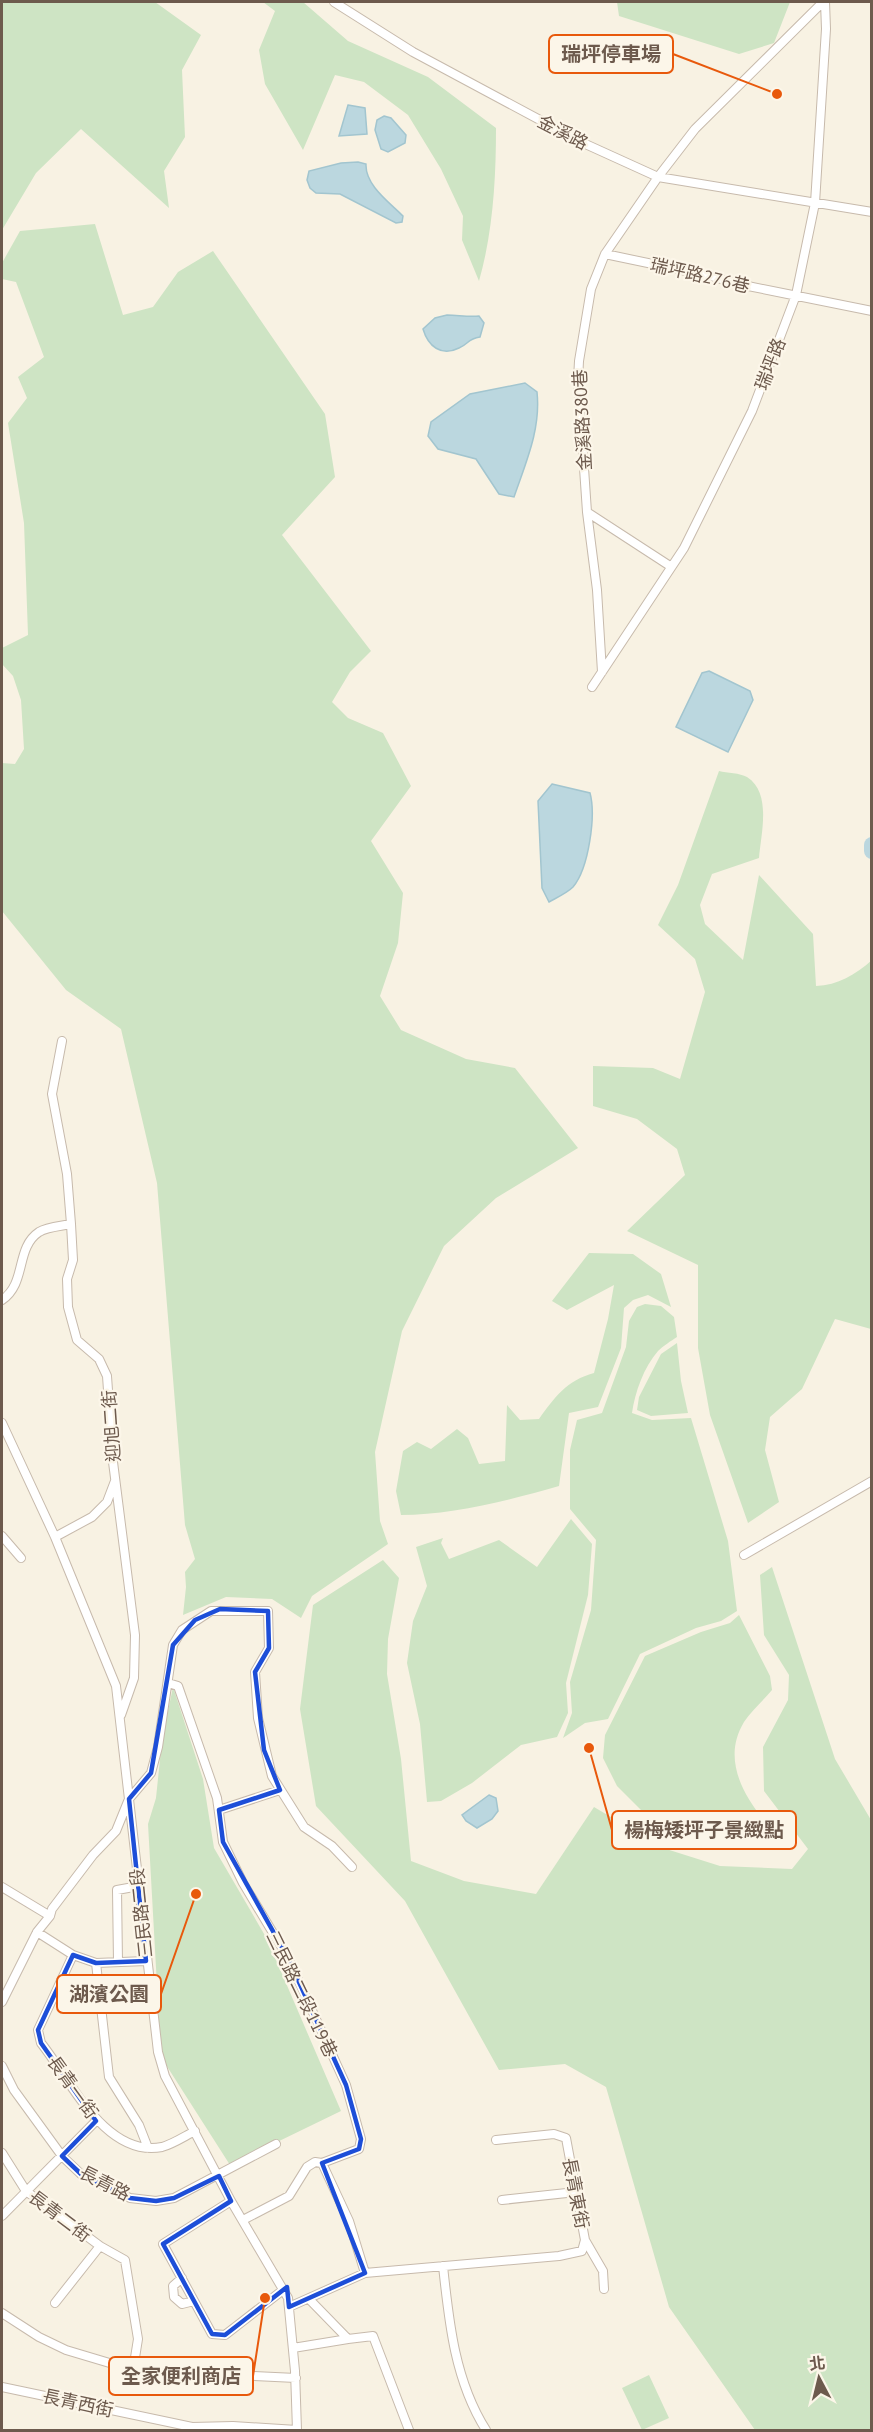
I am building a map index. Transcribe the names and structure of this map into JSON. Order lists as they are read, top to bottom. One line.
{"streets":{"street":["金溪路","瑞坪路276巷","瑞坪路","金溪路380巷","迎旭二街","三民路二段","三民路二段119巷","長青一街","長青路","長青東街","長青二街","長青西街"]},"crossings":[["金溪路","瑞坪路"],["金溪路","金溪路380巷"],["瑞坪路276巷","瑞坪路"],["瑞坪路276巷","金溪路380巷"],["瑞坪路","金溪路380巷"],["迎旭二街","三民路二段"],["三民路二段","三民路二段119巷"],["三民路二段","長青路"],["三民路二段","長青東街"],["三民路二段","長青西街"]],"places":["瑞坪停車場","楊梅矮坪子景緻點","湖濱公園","全家便利商店"],"north":"top"}
